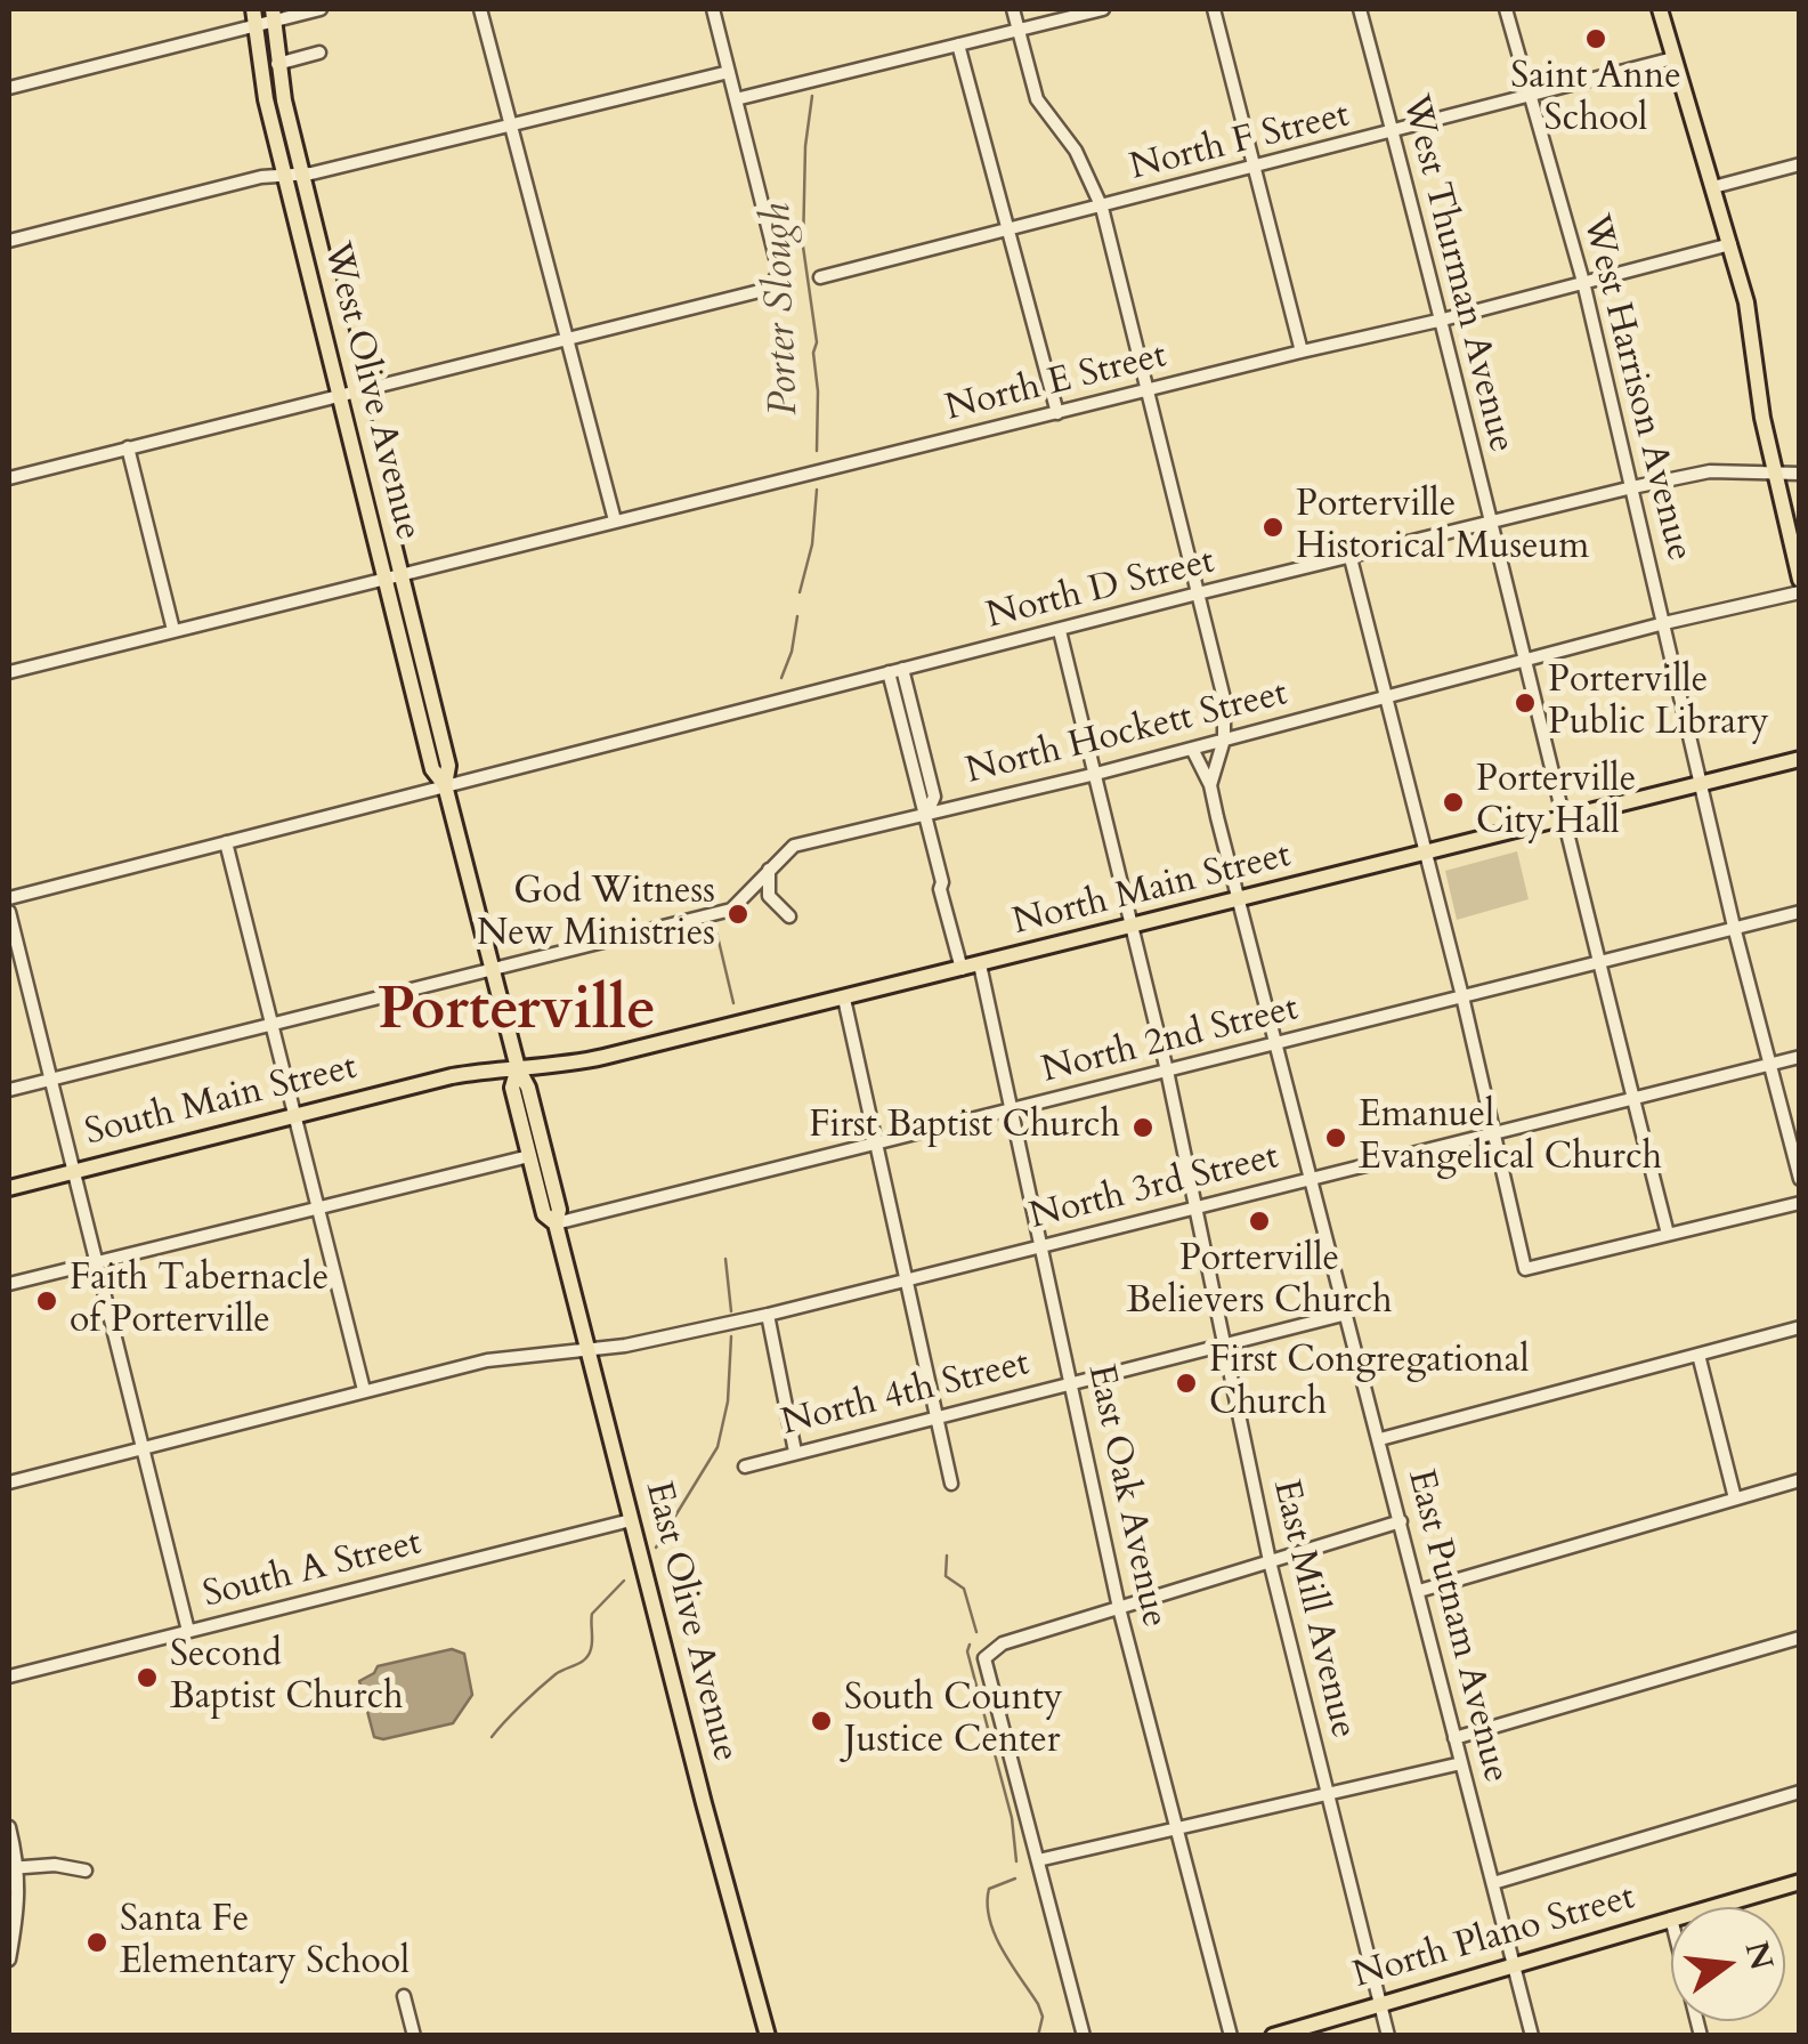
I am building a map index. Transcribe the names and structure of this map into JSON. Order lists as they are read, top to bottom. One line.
{"streets":{"main road":["West Olive Avenue","North Main Street","South Main Street","East Olive Avenue","North Plano Street"],"street":["North F Street","West Thurman Avenue","North E Street","West Harrison Avenue","North D Street","North Hockett Street","North 2nd Street","North 3rd Street","North 4th Street","East Oak Avenue","South A Street","East Mill Avenue","East Putnam Avenue"]},"crossings":[["North F Street","West Thurman Avenue"],["North F Street","West Harrison Avenue"],["West Thurman Avenue","North E Street"],["West Thurman Avenue","North D Street"],["West Thurman Avenue","North Hockett Street"],["West Thurman Avenue","North Main Street"],["West Thurman Avenue","North 2nd Street"],["West Thurman Avenue","North 3rd Street"],["North E Street","West Harrison Avenue"],["North E Street","West Olive Avenue"],["West Harrison Avenue","North D Street"],["West Harrison Avenue","North Hockett Street"],["West Harrison Avenue","North Main Street"],["West Harrison Avenue","North 2nd Street"],["West Harrison Avenue","North 3rd Street"],["West Olive Avenue","North D Street"],["West Olive Avenue","North Hockett Street"],["West Olive Avenue","North Main Street"],["West Olive Avenue","South Main Street"],["West Olive Avenue","East Olive Avenue"],["North D Street","East Mill Avenue"],["North Hockett Street","East Mill Avenue"],["North Main Street","South Main Street"],["North Main Street","East Oak Avenue"],["North Main Street","East Mill Avenue"],["North Main Street","East Olive Avenue"],["North Main Street","East Putnam Avenue"],["North 2nd Street","East Oak Avenue"],["North 2nd Street","East Mill Avenue"],["North 2nd Street","East Olive Avenue"],["North 2nd Street","East Putnam Avenue"],["South Main Street","East Olive Avenue"],["North 3rd Street","East Oak Avenue"],["North 3rd Street","East Mill Avenue"],["North 3rd Street","East Olive Avenue"],["North 3rd Street","East Putnam Avenue"],["North 4th Street","East Oak Avenue"],["North 4th Street","East Mill Avenue"],["North 4th Street","East Putnam Avenue"],["South A Street","East Olive Avenue"],["East Mill Avenue","North Plano Street"],["East Putnam Avenue","North Plano Street"]],"districts":["Porterville"],"water":["Porter Slough"],"places":["Saint Anne School","Porterville Historical Museum","Porterville Public Library","Porterville City Hall","God Witness New Ministries","First Baptist Church","Emanuel Evangelical Church","Porterville Believers Church","Faith Tabernacle of Porterville","First Congregational Church","Second Baptist Church","South County Justice Center","Santa Fe Elementary School"],"north":"right"}
